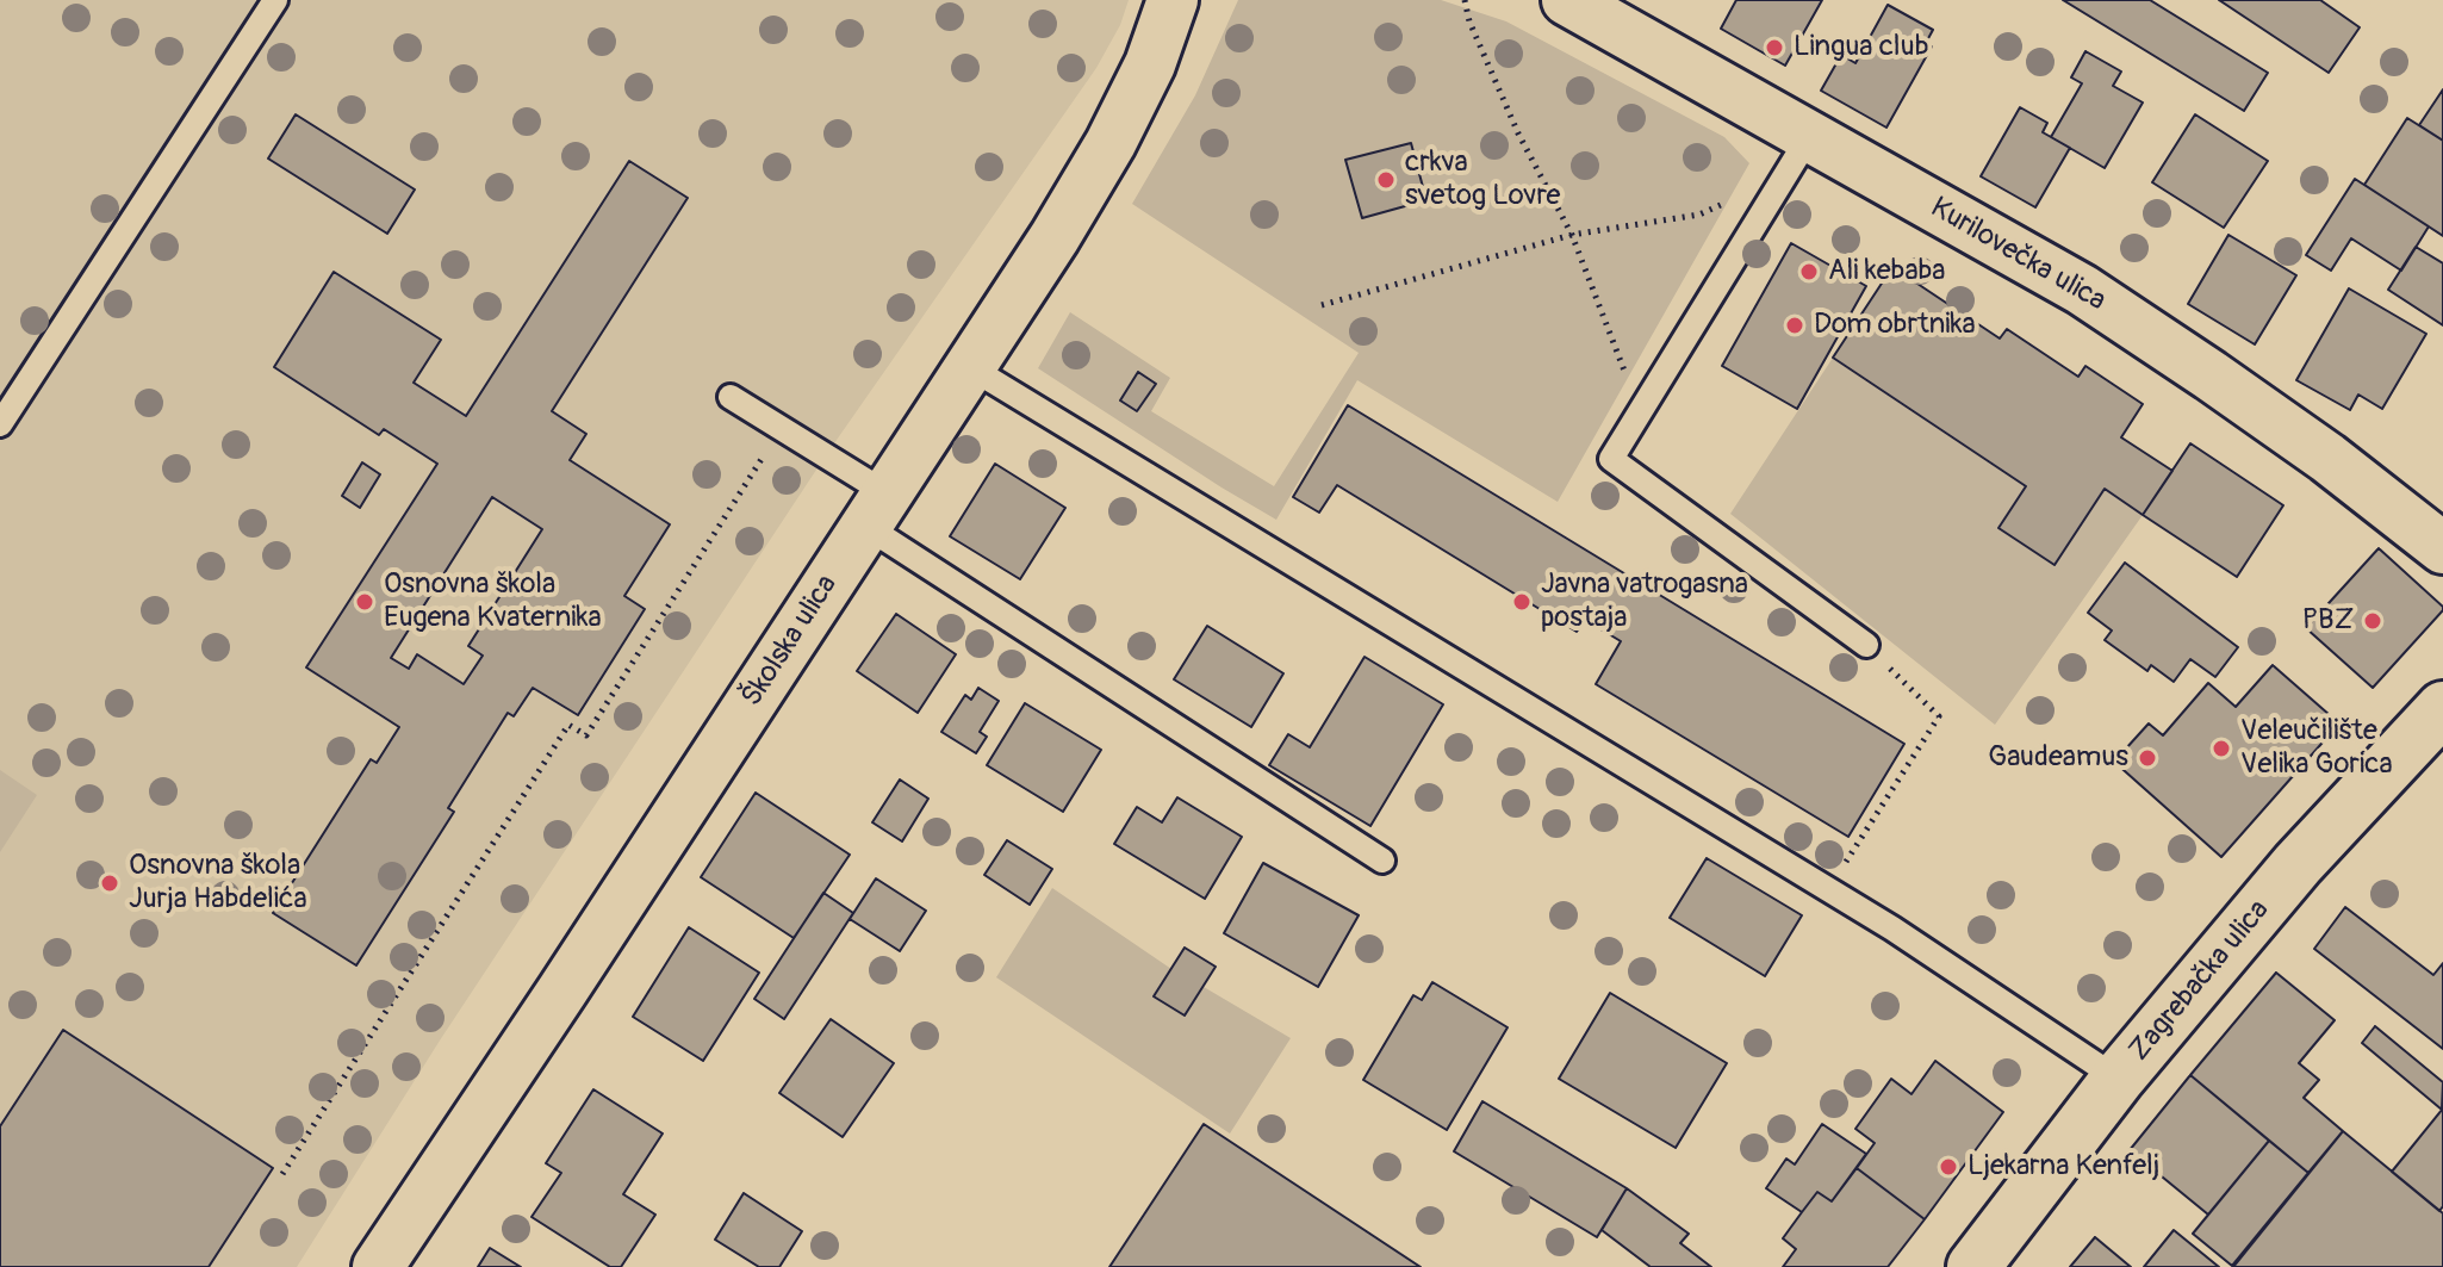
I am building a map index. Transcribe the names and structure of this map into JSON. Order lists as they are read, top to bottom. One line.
{"streets":{"main road":["Zagrebačka ulica"],"street":["Kurilovečka ulica","Školska ulica"]},"places":["Lingua club","crkva svetog Lovre","Ali kebaba","Dom obrtnika","Osnovna škola Eugena Kvaternika","Javna vatrogasna postaja","PBZ","Veleučilište Velika Gorica","Gaudeamus","Osnovna škola Jurja Habdelića","Ljekarna Kenfelj"]}
